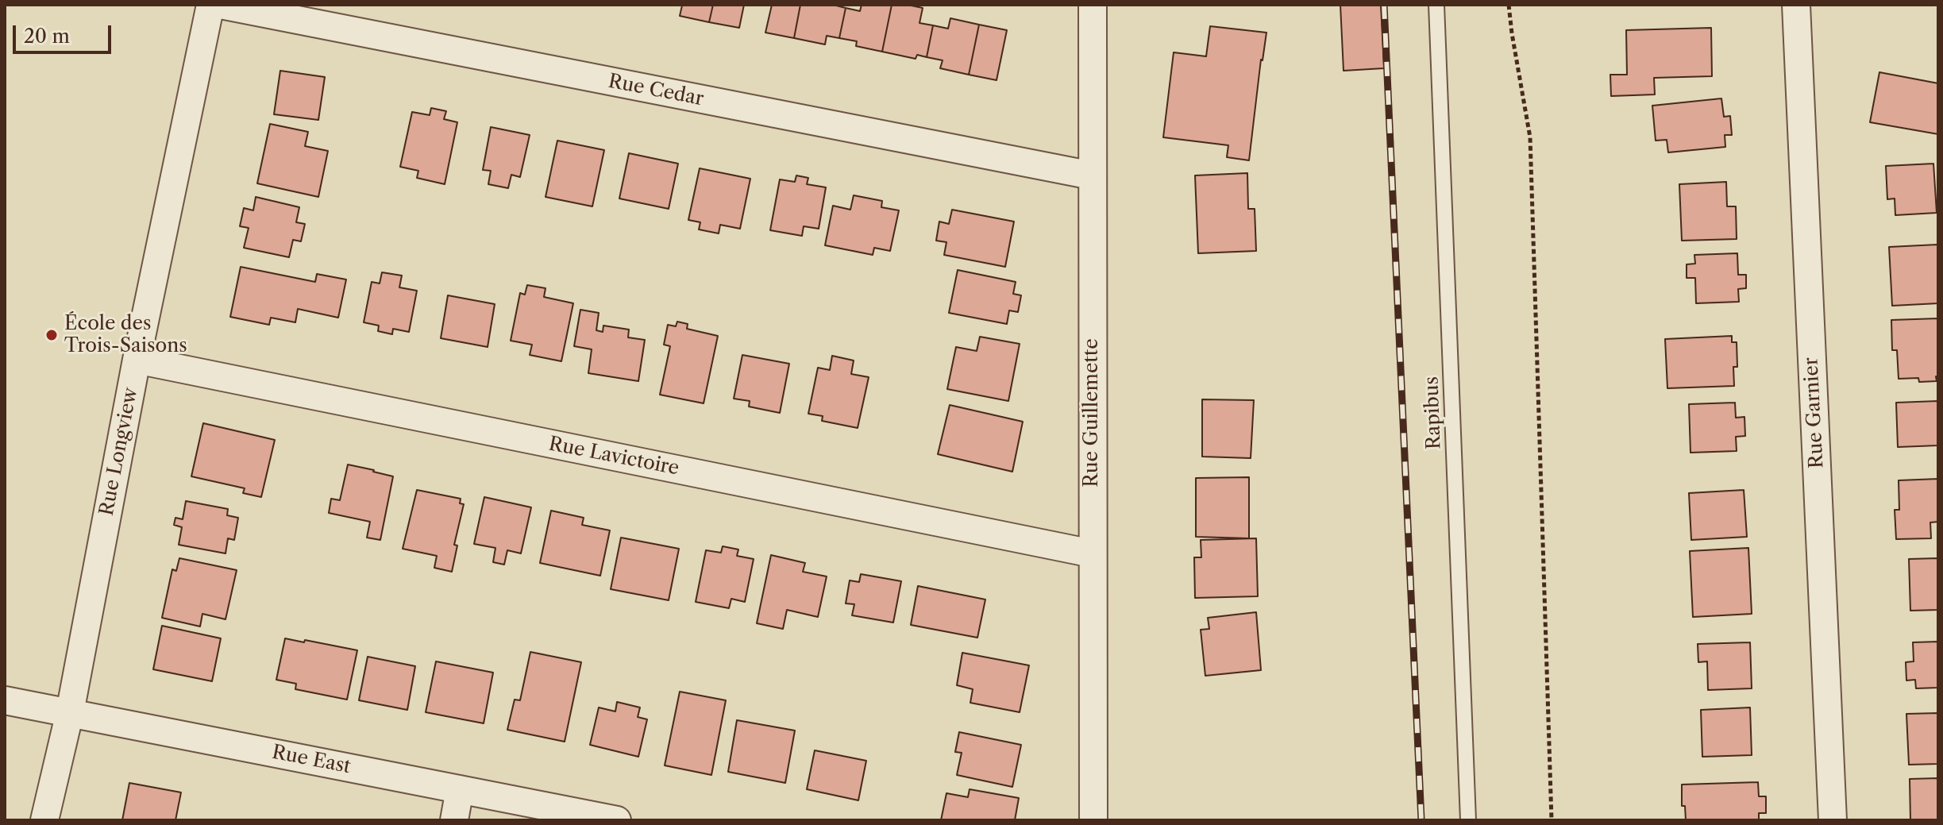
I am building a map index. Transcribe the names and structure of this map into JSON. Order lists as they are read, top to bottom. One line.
{"streets":{"street":["Rue Cedar","Rue Guillemette","Rue Garnier","Rue Longview","Rue Lavictoire","Rue East"],"lane":["Rapibus"]},"crossings":[["Rue Cedar","Rue Guillemette"],["Rue Guillemette","Rue Lavictoire"],["Rue Longview","Rue Lavictoire"],["Rue Longview","Rue East"]],"places":["École des Trois-Saisons"],"scale_bar":"20 m"}
